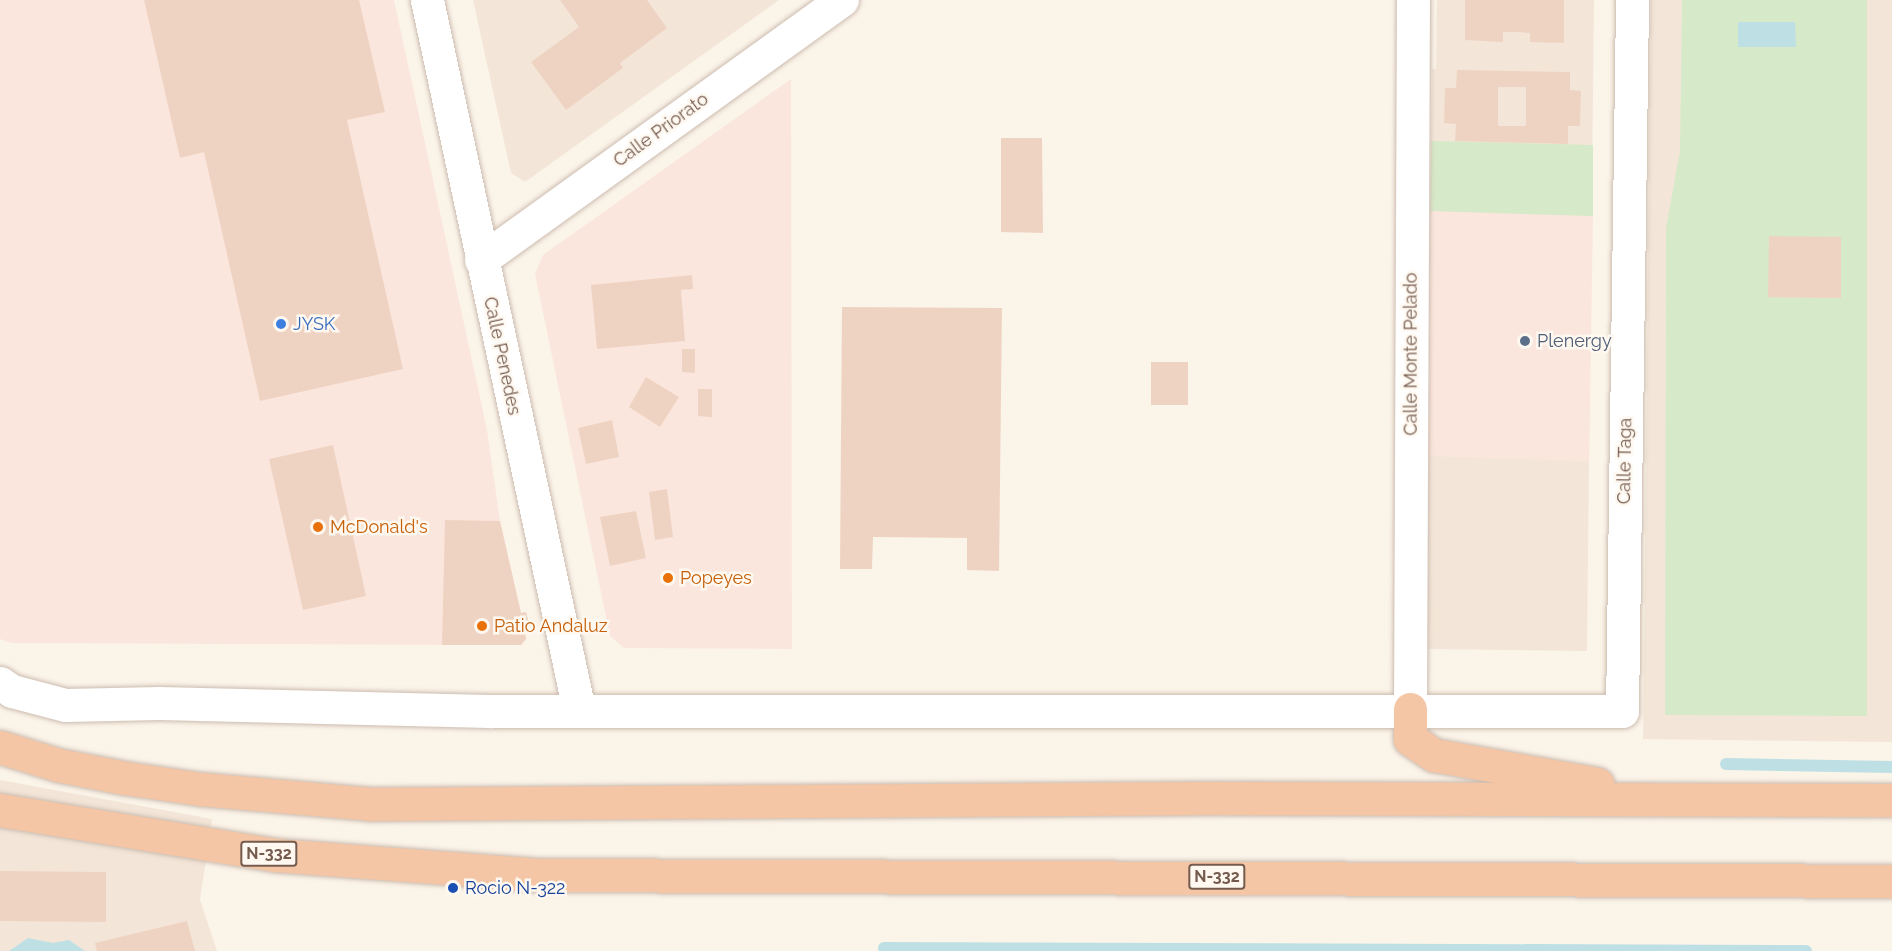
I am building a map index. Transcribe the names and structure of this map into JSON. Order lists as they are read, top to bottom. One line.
{"streets":{"highway":["N-332"],"street":["Calle Priorato","Calle Monte Pelado","Calle Penedes","Calle Taga"]},"crossings":[["Calle Priorato","Calle Penedes"],["Calle Monte Pelado","Calle Taga"]],"places":["JYSK","Plenergy","McDonald's","Popeyes","Patio Andaluz","Rocio N-322"]}
